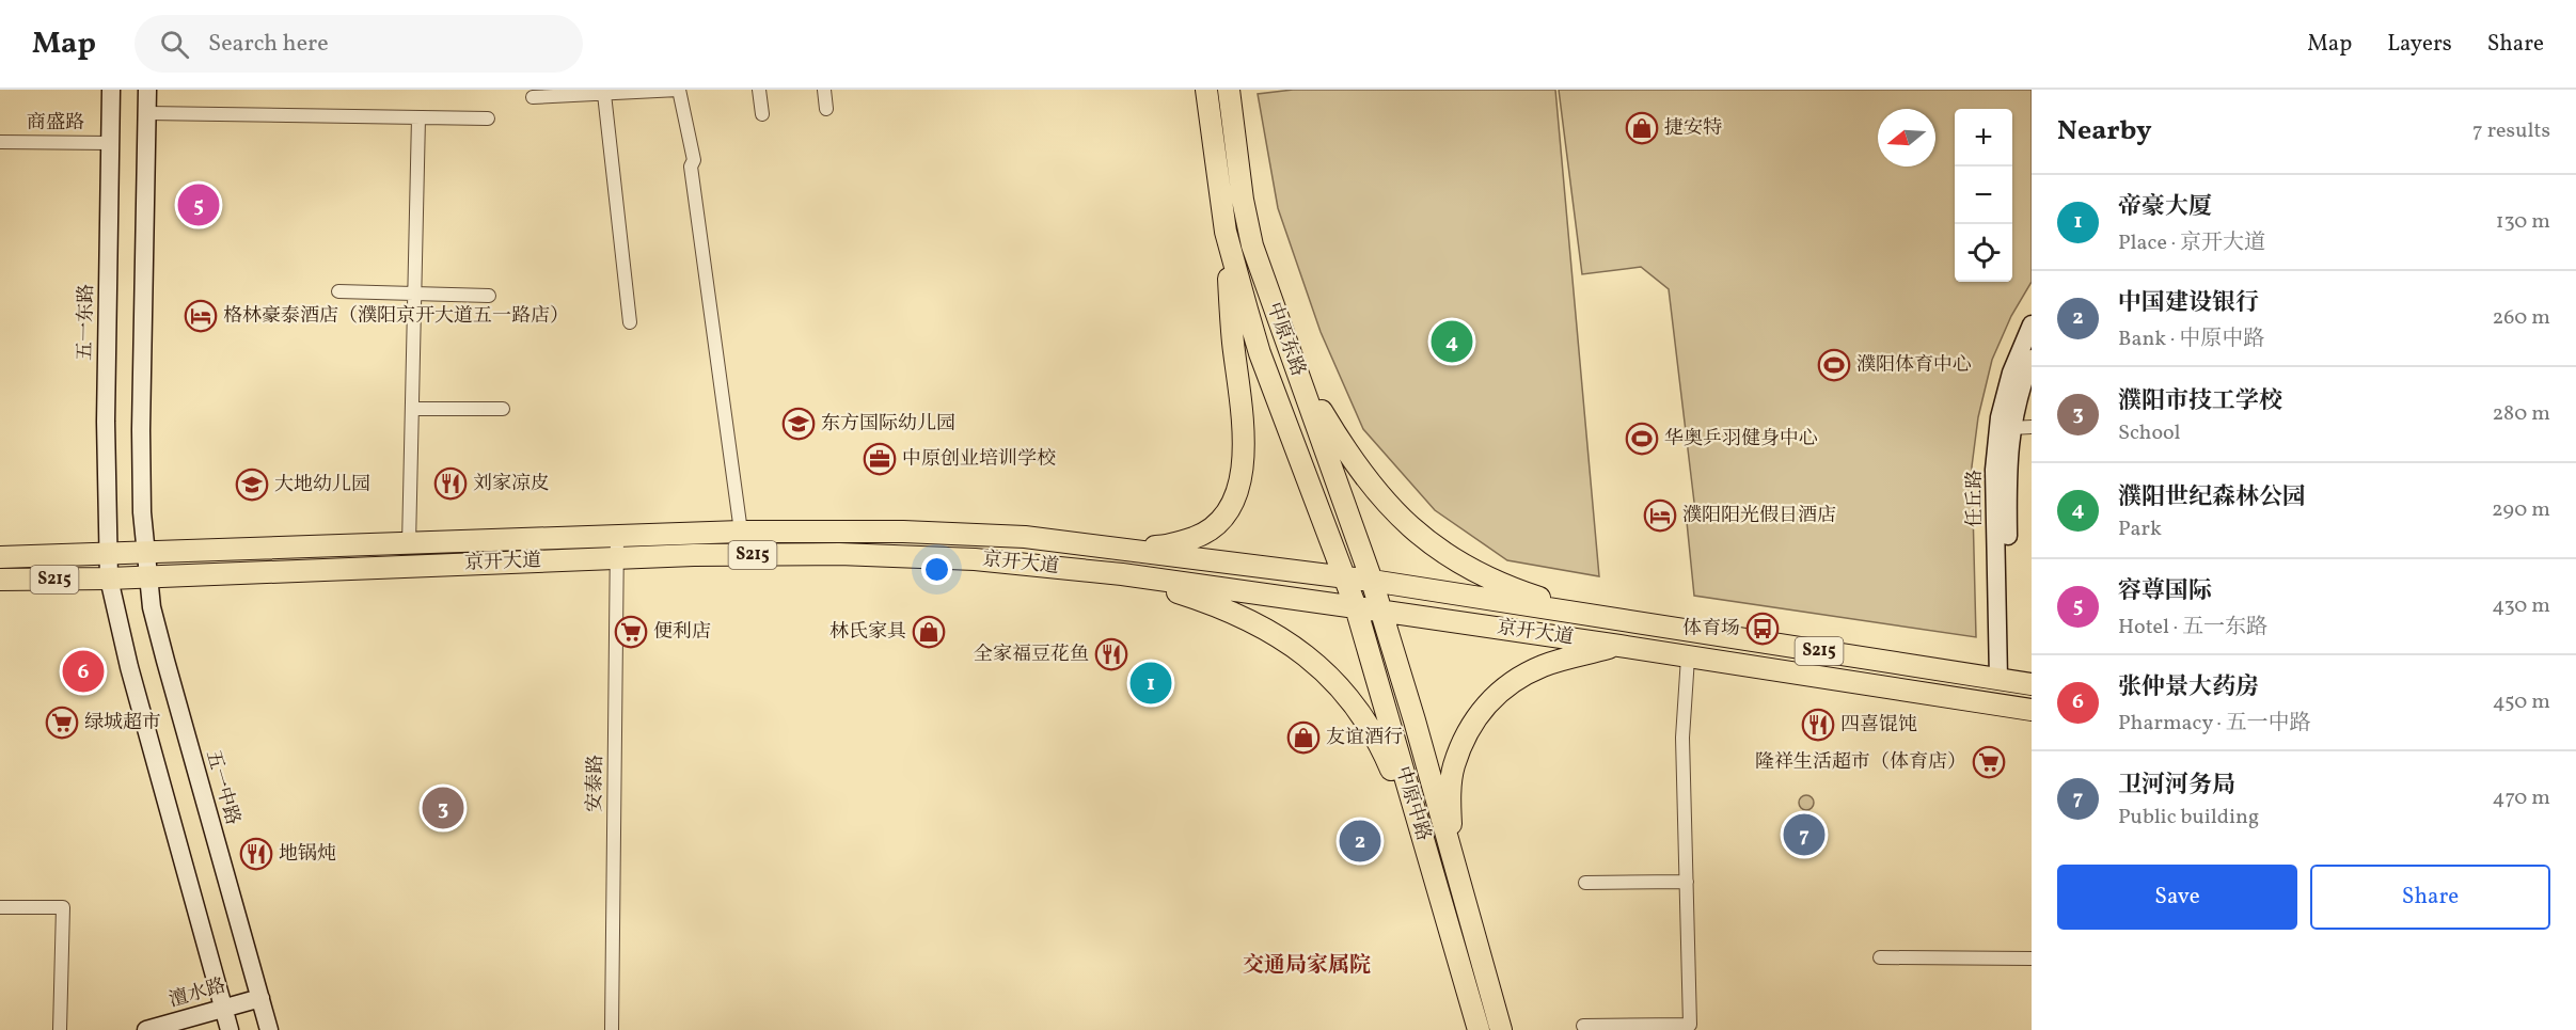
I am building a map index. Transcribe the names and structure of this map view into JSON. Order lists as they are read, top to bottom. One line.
{"streets":{"main road":["中原东路","S215","京开大道","中原中路"],"street":["商盛路","五一东路","任丘路","安泰路","五一中路","澶水路"]},"crossings":[["商盛路","五一东路"],["五一东路","京开大道"],["中原东路","京开大道"],["中原东路","中原中路"],["任丘路","京开大道"],["京开大道","安泰路"],["京开大道","五一中路"],["京开大道","中原中路"],["五一中路","澶水路"]],"districts":["交通局家属院"],"places":{"shop":["捷安特","林氏家具","友谊酒行"],"hotel":["格林豪泰酒店（濮阳京开大道五一路店）","濮阳阳光假日酒店"],"sports":["濮阳体育中心","华奥乒羽健身中心"],"school or university":["东方国际幼儿园","大地幼儿园"],"office":["中原创业培训学校"],"restaurant":["刘家凉皮","全家福豆花鱼","四喜馄饨","地锅炖"],"bus stop":["体育场"],"supermarket":["便利店","绿城超市","隆祥生活超市（体育店）"]},"north":"left","page":{"header":"Map","search":"Search here","nav":["Map","Layers","Share"],"heading":["Nearby","7 results"],"map_buttons":["+","−"],"list":[{"mark":"1","name":"帝豪大厦","note":"Place · 京开大道","value":"130 m"},{"mark":"2","name":"中国建设银行","note":"Bank · 中原中路","value":"260 m"},{"mark":"3","name":"濮阳市技工学校","note":"School","value":"280 m"},{"mark":"4","name":"濮阳世纪森林公园","note":"Park","value":"290 m"},{"mark":"5","name":"容尊国际","note":"Hotel · 五一东路","value":"430 m"},{"mark":"6","name":"张仲景大药房","note":"Pharmacy · 五一中路","value":"450 m"},{"mark":"7","name":"卫河河务局","note":"Public building","value":"470 m"}],"pins":["5","4","6","1","3","7","2"],"buttons":["Save","Share"]}}
